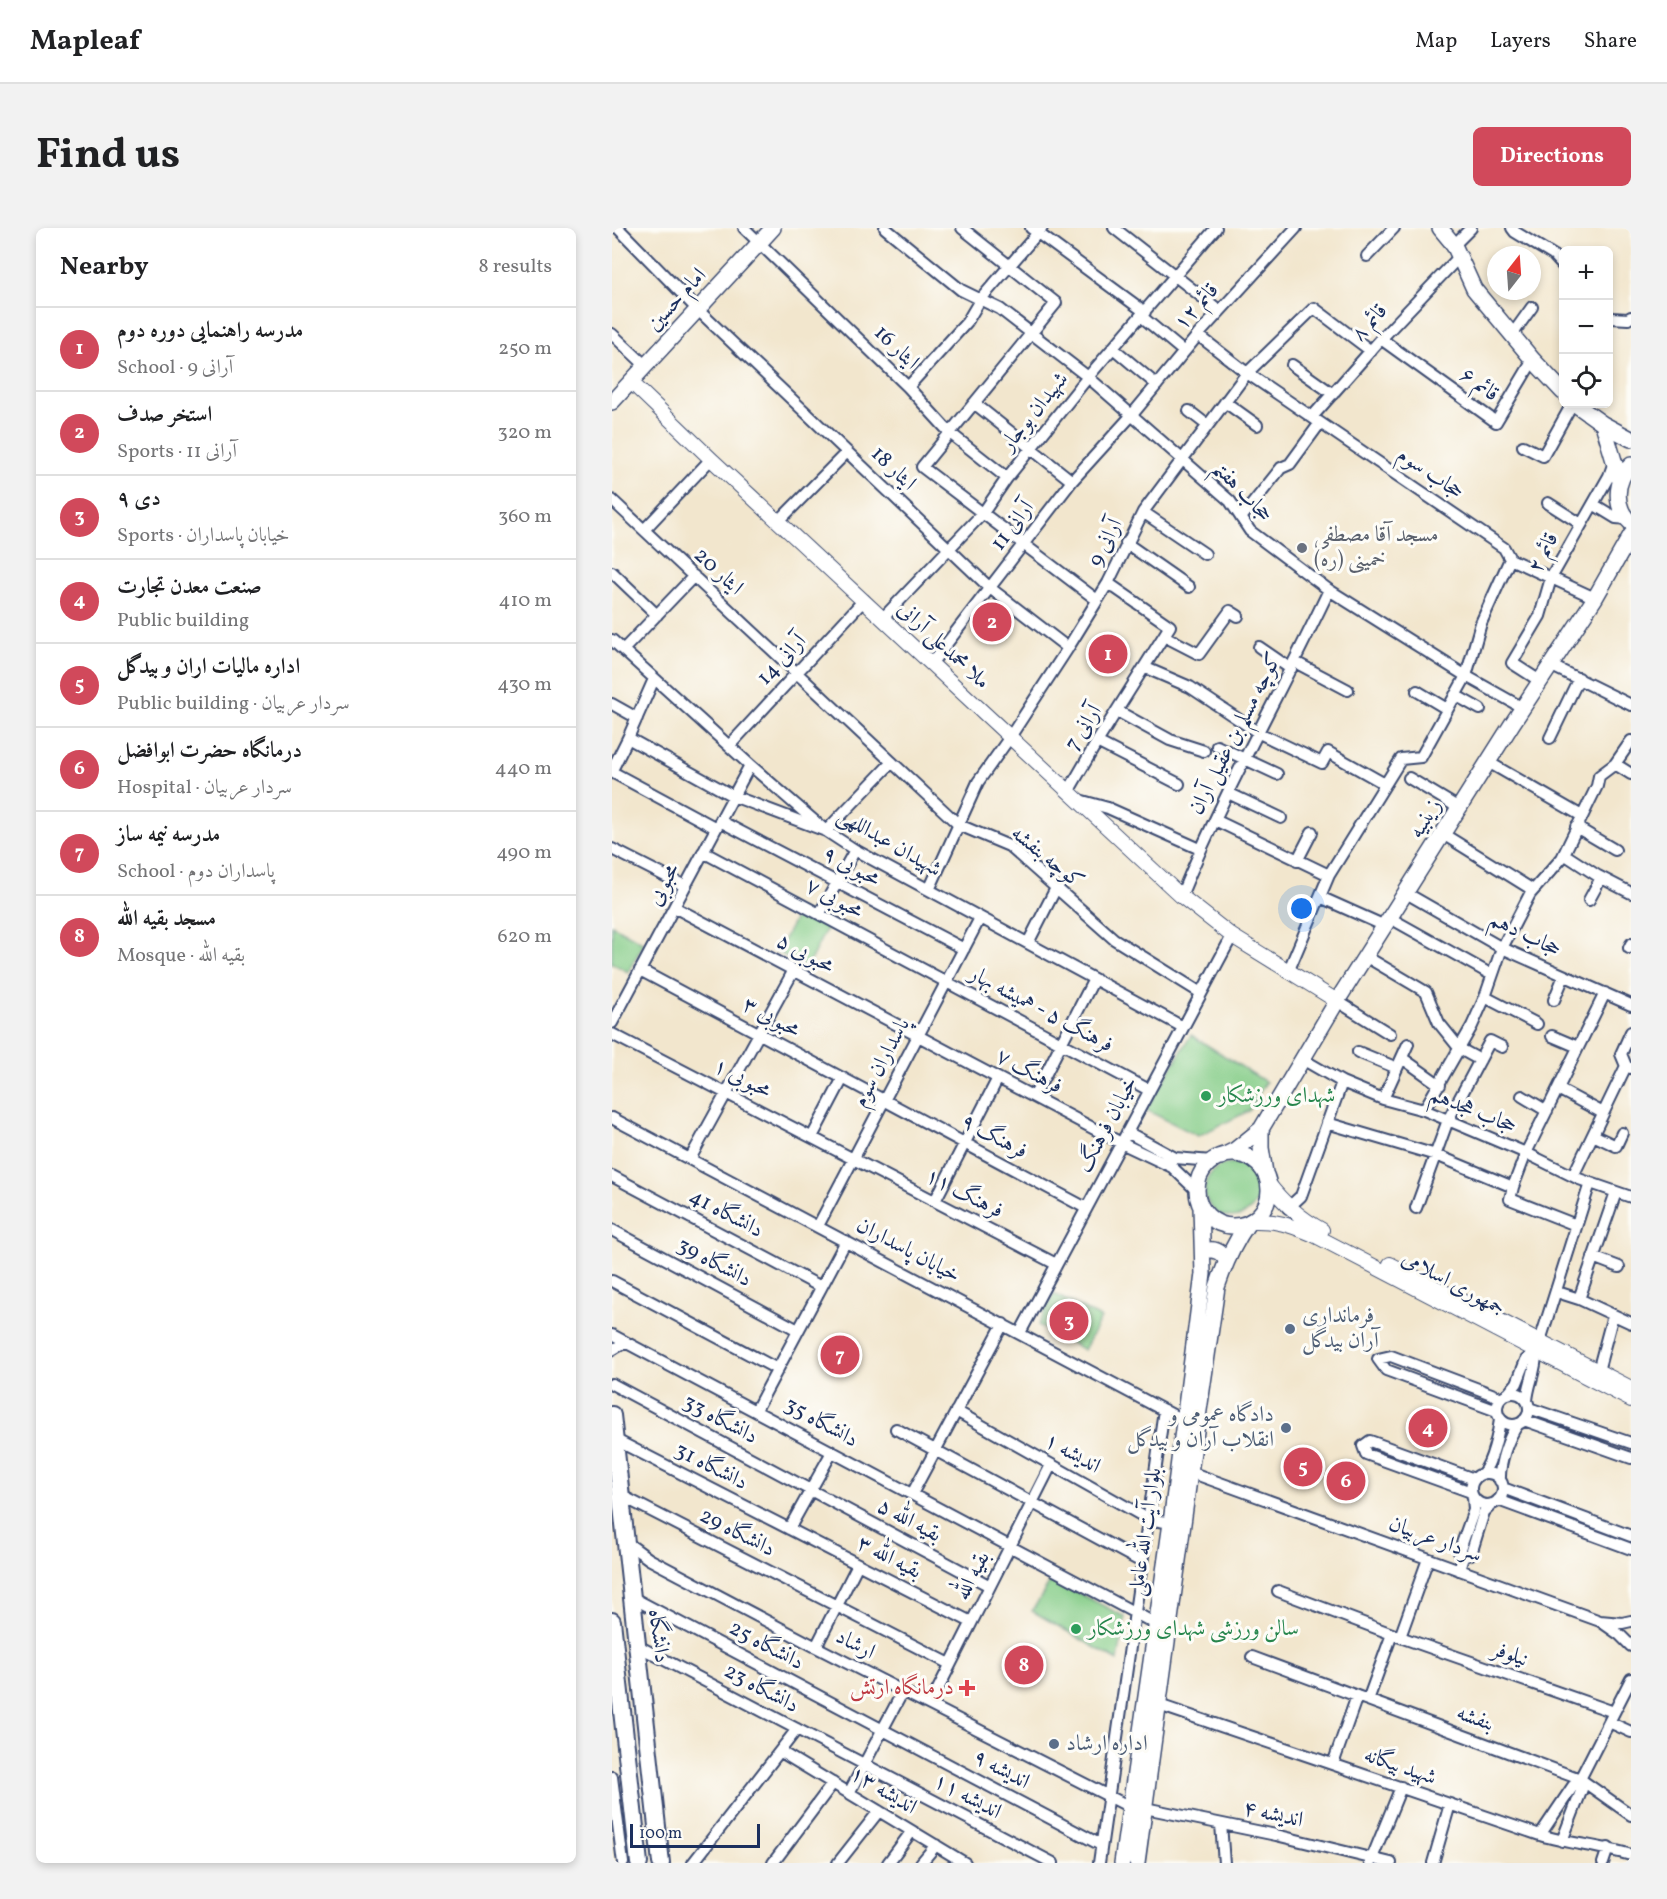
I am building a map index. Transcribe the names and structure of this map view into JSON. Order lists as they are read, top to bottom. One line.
{"streets":{"main road":["امام حسین","زینبیه","بلوار آیت‌ الله عاملی","دانشگاه"],"street":["قائم ۱۲","قائم ۸","ایثار 16","قائم ۶","شهیدان بوجار","ایثار 18","حجاب سوم","حجاب هفتم","آرانی 11","آرانی 9","قائم ۲","ایثار 20","ملا محمدعلی آرانی","آرانی 14","آرانی 7","کوچه مسلم بن عقیل آران","شهیدان عبداللهی","کوچه بنفشه","محبوبی ۹","محبوبی","محبوبی ۷","حجاب دهم","محبوبی ۵","فرهنگ ۵ - همیشه بهار","محبوبی ۳","پاسداران سوم","فرهنگ ۷","محبوبی ۱","حجاب هجدهم","خیابان فرهنگ","فرهنگ ۹","فرهنگ ۱۱","دانشگاه 41","خیابان پاسداران","دانشگاه 39","جمهوری اسلامی","دانشگاه 33","دانشگاه 35","اندیشه ۱","دانشگاه 31","بقیه الله ۵","دانشگاه 29","سردار عربیان","بقیه الله ۳","بقیه الله","ارشاد","دانشگاه 25","نیلوفر","دانشگاه 23","بنفشه","شهید بیگانه","اندیشه ۹","اندیشه ۱۳","اندیشه ۱۱","اندیشه ۴"]},"crossings":[["امام حسین","ایثار 16"],["امام حسین","ایثار 18"],["امام حسین","ملا محمدعلی آرانی"],["قائم ۱۲","حجاب سوم"],["قائم ۱۲","حجاب هفتم"],["قائم ۱۲","آرانی 11"],["قائم ۸","قائم ۶"],["قائم ۸","حجاب سوم"],["قائم ۸","حجاب هفتم"],["قائم ۸","آرانی 9"],["ایثار 16","شهیدان بوجار"],["شهیدان بوجار","ایثار 18"],["شهیدان بوجار","حجاب هفتم"],["شهیدان بوجار","ملا محمدعلی آرانی"],["ایثار 18","آرانی 11"],["ایثار 18","آرانی 9"],["حجاب سوم","آرانی 9"],["حجاب سوم","قائم ۲"],["حجاب سوم","زینبیه"],["حجاب هفتم","آرانی 11"],["حجاب هفتم","آرانی 9"],["حجاب هفتم","کوچه مسلم بن عقیل آران"],["حجاب هفتم","زینبیه"],["آرانی 11","ملا محمدعلی آرانی"],["آرانی 9","ملا محمدعلی آرانی"],["آرانی 9","شهیدان عبداللهی"],["آرانی 9","کوچه بنفشه"],["قائم ۲","زینبیه"],["ایثار 20","آرانی 14"],["ایثار 20","کوچه بنفشه"],["ملا محمدعلی آرانی","آرانی 14"],["ملا محمدعلی آرانی","آرانی 7"],["ملا محمدعلی آرانی","کوچه مسلم بن عقیل آران"],["ملا محمدعلی آرانی","زینبیه"],["ملا محمدعلی آرانی","خیابان فرهنگ"],["آرانی 14","شهیدان عبداللهی"],["آرانی 14","کوچه بنفشه"],["زینبیه","حجاب دهم"],["زینبیه","فرهنگ ۷"],["زینبیه","حجاب هجدهم"],["زینبیه","جمهوری اسلامی"],["زینبیه","بلوار آیت‌ الله عاملی"],["شهیدان عبداللهی","محبوبی"],["شهیدان عبداللهی","پاسداران سوم"],["شهیدان عبداللهی","خیابان فرهنگ"],["کوچه بنفشه","خیابان فرهنگ"],["محبوبی ۹","محبوبی"],["محبوبی ۹","پاسداران سوم"],["محبوبی","محبوبی ۷"],["محبوبی","محبوبی ۵"],["محبوبی","محبوبی ۳"],["محبوبی ۷","فرهنگ ۵ - همیشه بهار"],["محبوبی ۷","پاسداران سوم"],["محبوبی ۵","پاسداران سوم"],["محبوبی ۵","فرهنگ ۷"],["فرهنگ ۵ - همیشه بهار","پاسداران سوم"],["فرهنگ ۵ - همیشه بهار","خیابان فرهنگ"],["محبوبی ۳","پاسداران سوم"],["محبوبی ۳","فرهنگ ۹"],["پاسداران سوم","فرهنگ ۷"],["پاسداران سوم","محبوبی ۱"],["پاسداران سوم","فرهنگ ۹"],["پاسداران سوم","فرهنگ ۱۱"],["پاسداران سوم","خیابان پاسداران"],["فرهنگ ۷","خیابان فرهنگ"],["فرهنگ ۷","جمهوری اسلامی"],["فرهنگ ۷","بلوار آیت‌ الله عاملی"],["محبوبی ۱","فرهنگ ۱۱"],["خیابان فرهنگ","فرهنگ ۹"],["خیابان فرهنگ","فرهنگ ۱۱"],["خیابان فرهنگ","خیابان پاسداران"],["خیابان پاسداران","بلوار آیت‌ الله عاملی"],["جمهوری اسلامی","بلوار آیت‌ الله عاملی"],["دانشگاه 33","بقیه الله ۵"],["دانشگاه 35","بلوار آیت‌ الله عاملی"],["دانشگاه 35","بقیه الله"],["اندیشه ۱","بلوار آیت‌ الله عاملی"],["اندیشه ۱","بقیه الله"],["دانشگاه 31","بقیه الله ۳"],["دانشگاه 31","دانشگاه"],["بقیه الله ۵","بقیه الله"],["بلوار آیت‌ الله عاملی","سردار عربیان"],["بلوار آیت‌ الله عاملی","ارشاد"],["بلوار آیت‌ الله عاملی","شهید بیگانه"],["بلوار آیت‌ الله عاملی","اندیشه ۴"],["دانشگاه 29","بقیه الله"],["دانشگاه 29","دانشگاه"],["بقیه الله ۳","بقیه الله"],["بقیه الله","ارشاد"],["دانشگاه","ارشاد"],["دانشگاه","دانشگاه 25"],["دانشگاه","دانشگاه 23"],["ارشاد","اندیشه ۴"],["دانشگاه 25","اندیشه ۹"],["دانشگاه 23","اندیشه ۱۱"]],"places":{"other":["مسجد آقا مصطفی خمینی (ره)","شهدای ورزشکار","فرمانداری آران بیدگل","دادگاه عمومی و انقلاب آران و بیدگل","سالن ورزشی شهدای ورزشکار","اداره ارشاد"],"health":["درمانگاه ارتش"]},"scale_bar":"100 m","north":"top","page":{"header":"Mapleaf","nav":["Map","Layers","Share"],"title":"Find us","buttons":"Directions","heading":["Nearby","8 results"],"map_buttons":["+","−"],"list":[{"mark":"1","name":"مدرسه راهنمایی دوره دوم","note":"School · آرانی 9","value":"250 m"},{"mark":"2","name":"استخر صدف","note":"Sports · آرانی 11","value":"320 m"},{"mark":"3","name":"۹ دی","note":"Sports · خیابان پاسداران","value":"360 m"},{"mark":"4","name":"صنعت معدن تجارت","note":"Public building","value":"410 m"},{"mark":"5","name":"اداره مالیات اران و بیدگل","note":"Public building · سردار عربیان","value":"430 m"},{"mark":"6","name":"درمانگاه حضرت ابوافضل","note":"Hospital · سردار عربیان","value":"440 m"},{"mark":"7","name":"مدرسه نیمه ساز","note":"School · پاسداران دوم","value":"490 m"},{"mark":"8","name":"مسجد بقیه الله","note":"Mosque · بقیه الله","value":"620 m"}],"pins":["2","1","3","7","4","5","6","8"],"scale":"100 m"}}
